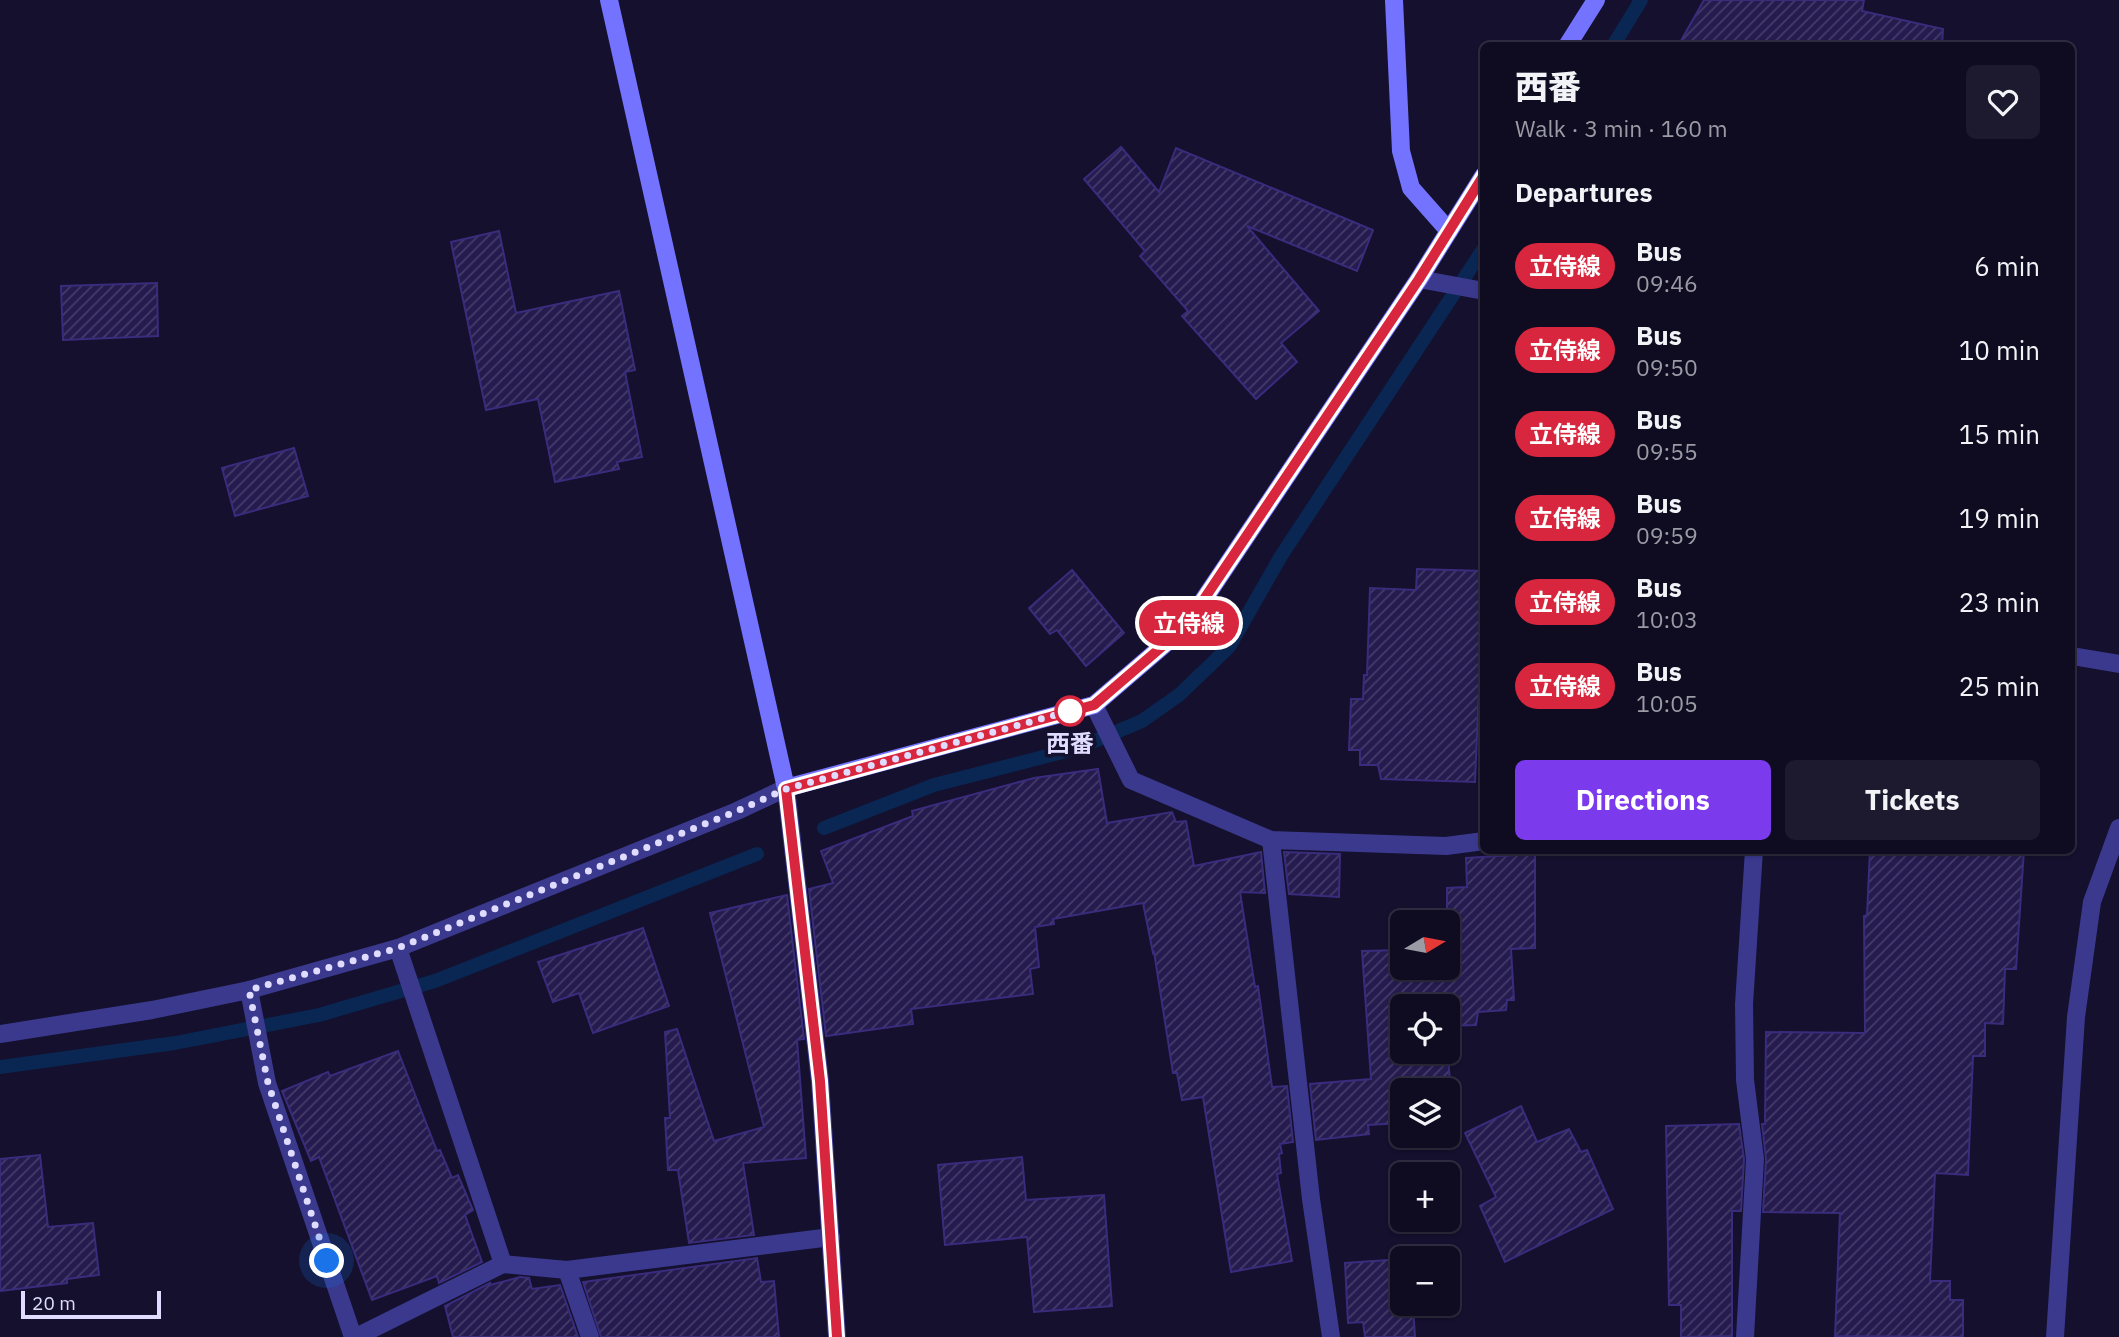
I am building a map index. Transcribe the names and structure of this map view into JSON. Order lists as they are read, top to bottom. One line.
{"places":["西番"],"lines":["bus line 立侍線"],"scale_bar":"20 m","north":"right","page":{"on_map":"立侍線","heading":[["西番","Walk · 3 min · 160 m"],"Departures"],"list":[{"mark":"立侍線","name":"Bus","note":"09:46","value":"6 min"},{"mark":"立侍線","name":"Bus","note":"09:50","value":"10 min"},{"mark":"立侍線","name":"Bus","note":"09:55","value":"15 min"},{"mark":"立侍線","name":"Bus","note":"09:59","value":"19 min"},{"mark":"立侍線","name":"Bus","note":"10:03","value":"23 min"},{"mark":"立侍線","name":"Bus","note":"10:05","value":"25 min"}],"buttons":["Directions","Tickets"],"map_buttons":["+","−"],"scale":"20 m"}}
